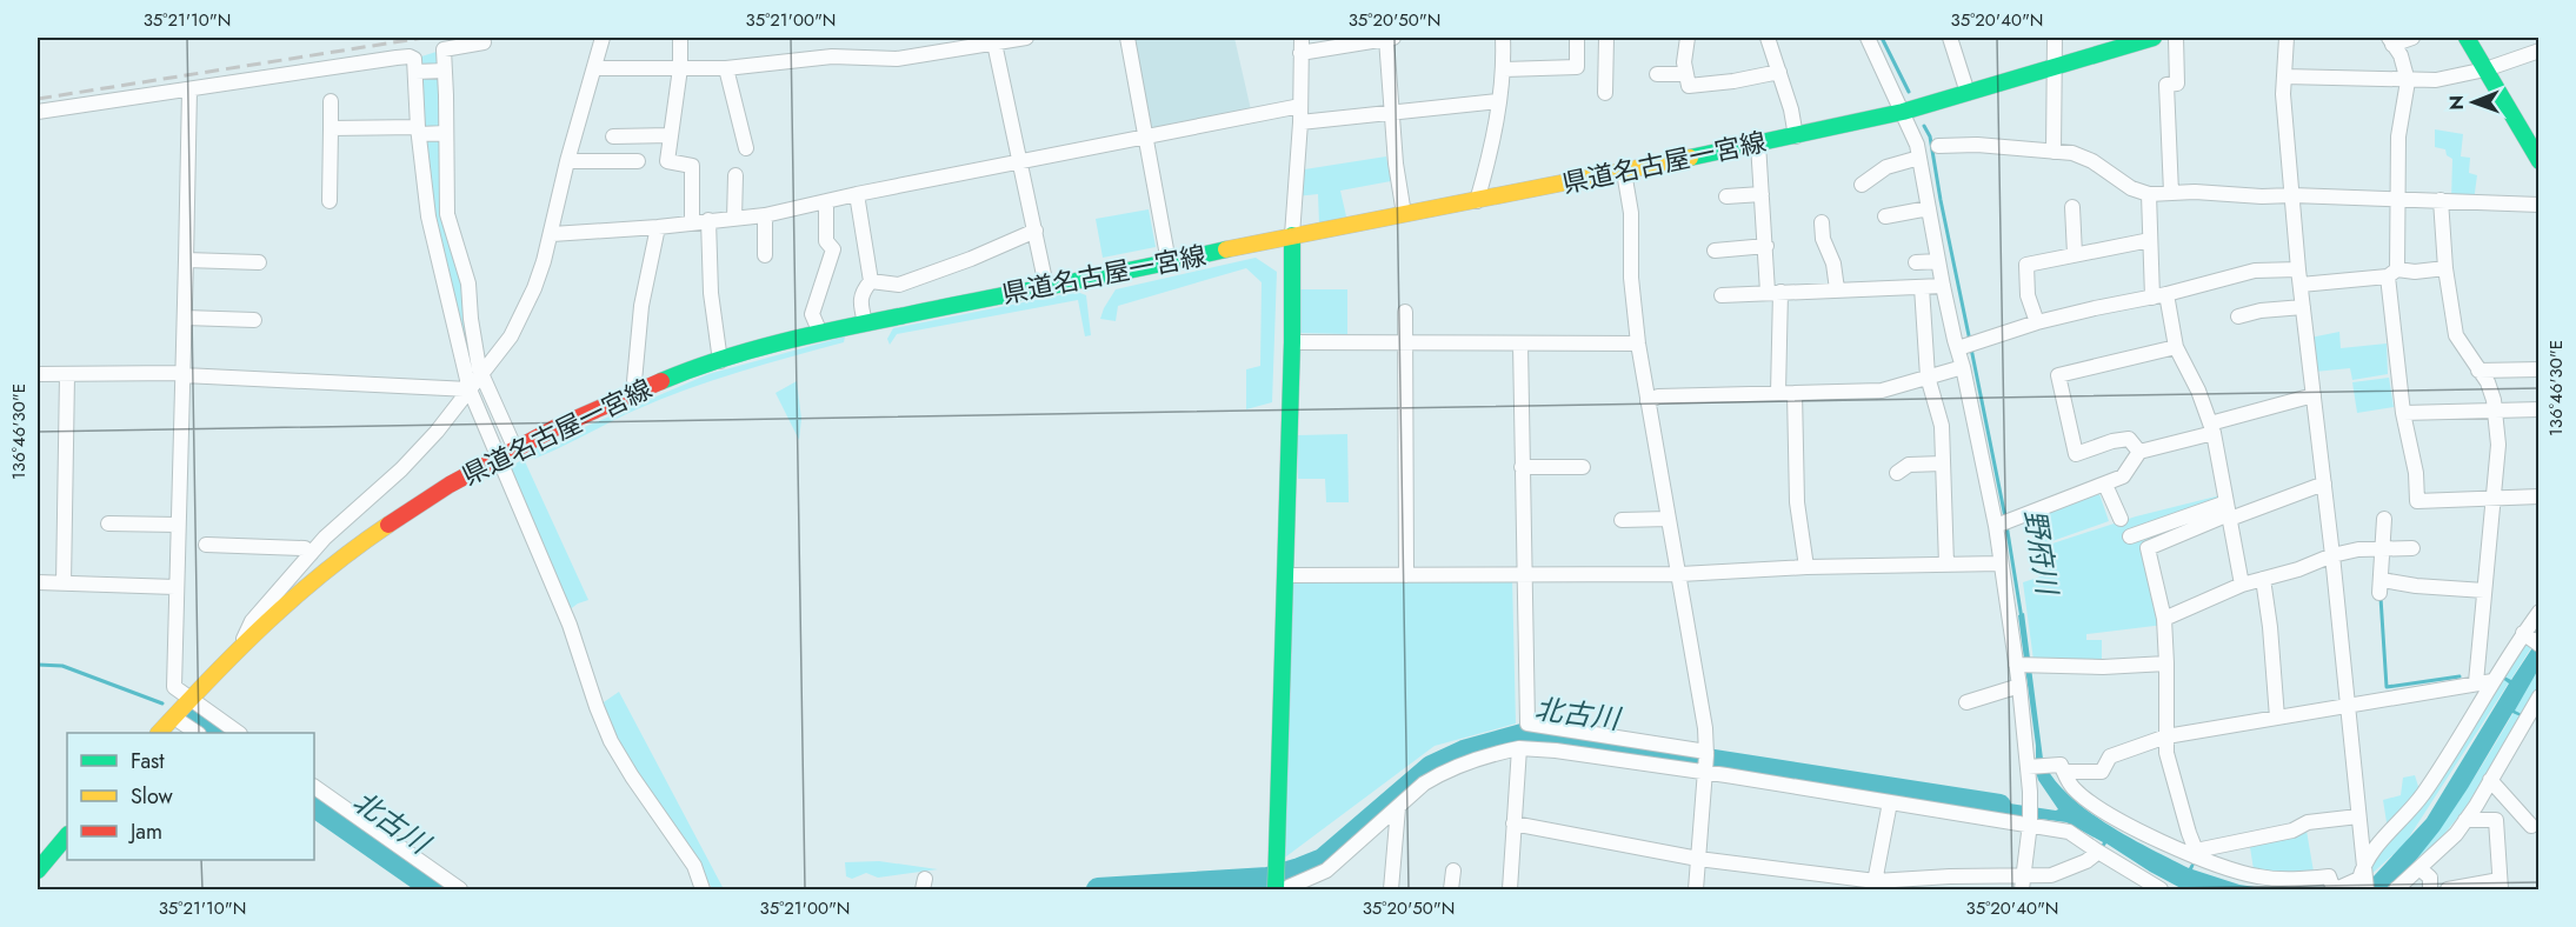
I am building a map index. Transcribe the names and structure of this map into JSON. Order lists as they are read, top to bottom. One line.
{"streets":{"main road":["県道名古屋一宮線"]},"water":["野府川","北古川"],"legend":["Fast","Slow","Jam"],"north":"left","coordinates":["35°21'10\"N","35°21'00\"N","35°20'50\"N","35°20'40\"N","136°46'30\"E"]}
